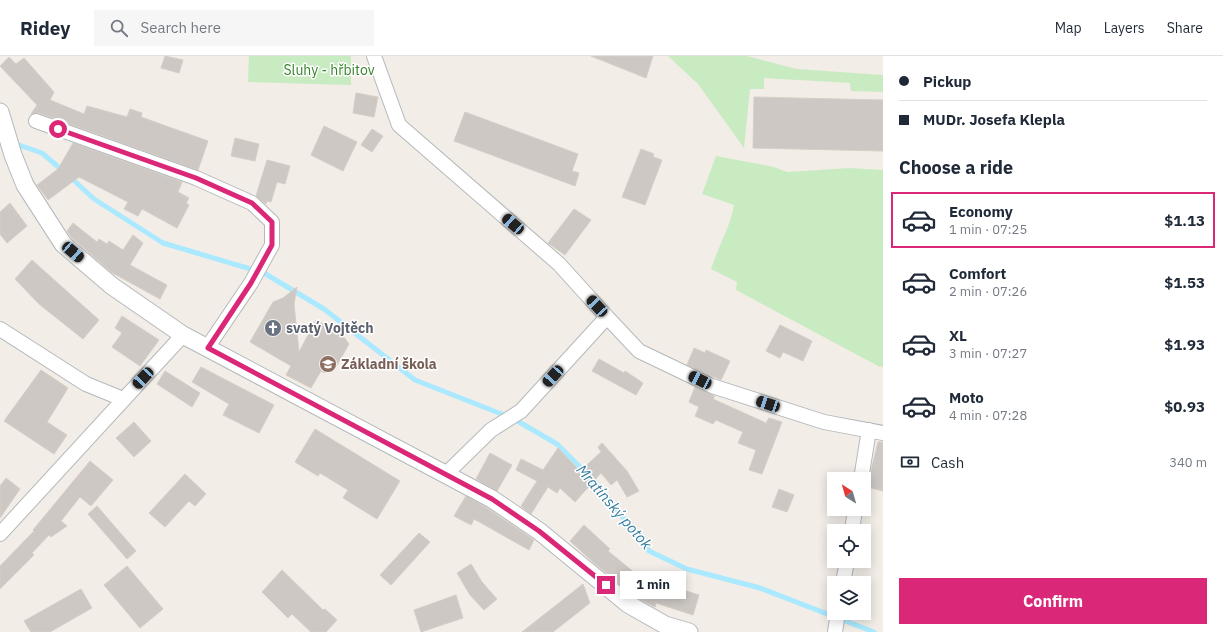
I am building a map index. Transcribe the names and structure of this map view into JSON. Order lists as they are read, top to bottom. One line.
{"water":["Mratínský potok"],"parks":["Sluhy - hřbitov"],"places":{"church":["svatý Vojtěch"],"school or university":["Základní škola"]},"north":"top left","page":{"header":"Ridey","search":"Search here","nav":["Map","Layers","Share"],"banner":["Pickup","MUDr. Josefa Klepla"],"heading":"Choose a ride","list":[{"name":"Economy","note":"1 min · 07:25","value":"$1.13"},{"name":"Comfort","note":"2 min · 07:26","value":"$1.53"},{"name":"XL","note":"3 min · 07:27","value":"$1.93"},{"name":"Moto","note":"4 min · 07:28","value":"$0.93"}],"pay":["Cash","340 m"],"buttons":"Confirm","bubble":"1 min"}}
